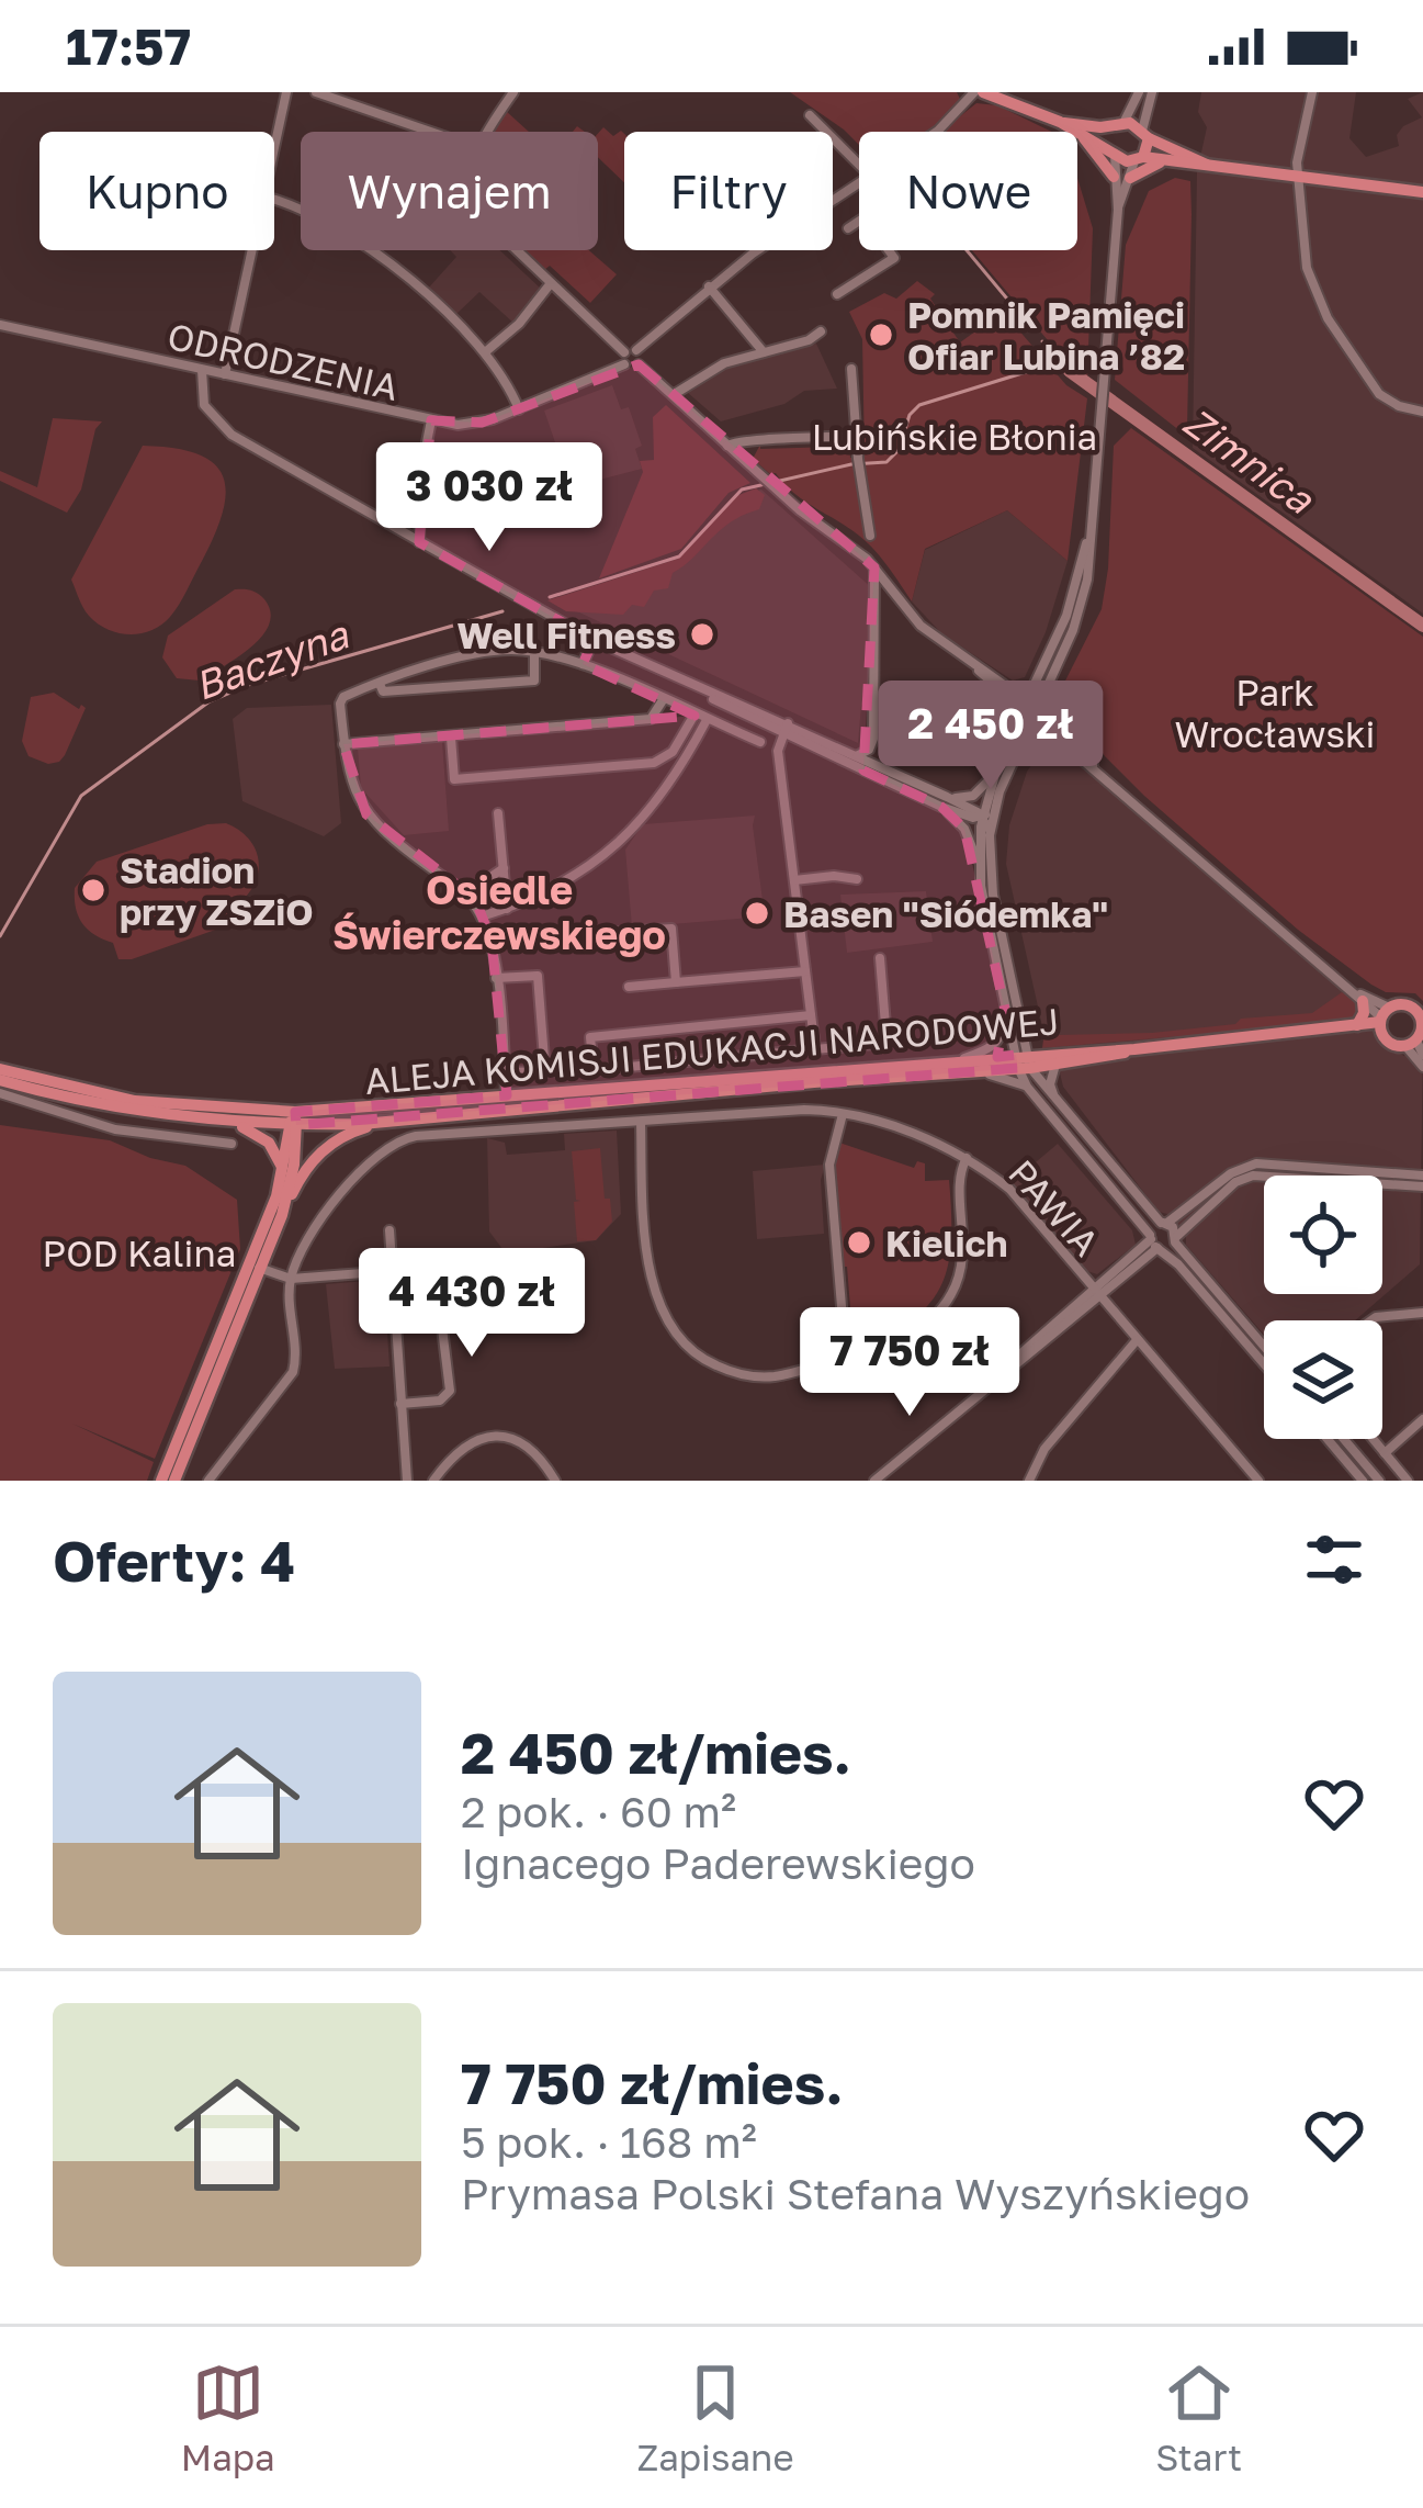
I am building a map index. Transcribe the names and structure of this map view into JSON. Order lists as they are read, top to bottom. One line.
{"streets":{"main road":["ALEJA KOMISJI EDUKACJI NARODOWEJ"],"street":["ODRODZENIA","PAWIA"]},"districts":["Osiedle Świerczewskiego"],"water":["Zimnica","Baczyna"],"parks":["Lubińskie Błonia","Park Wrocławski","POD Kalina"],"places":["Pomnik Pamięci Ofiar Lubina ’82","Well Fitness","Stadion przy ZSZiO","Basen \"Siódemka\"","Kielich"],"page":{"status":"17:57","chip":["Kupno","Wynajem","Filtry","Nowe"],"price":["3 030 zł","2 450 zł","4 430 zł","7 750 zł"],"heading":"Oferty: 4","list":[{"name":"2 450 zł/mies.","note":"2 pok. · 60 m² · Ignacego Paderewskiego"},{"name":"7 750 zł/mies.","note":"5 pok. · 168 m² · Prymasa Polski Stefana Wyszyńskiego"}],"tabs":["Mapa","Zapisane","Start"]}}
